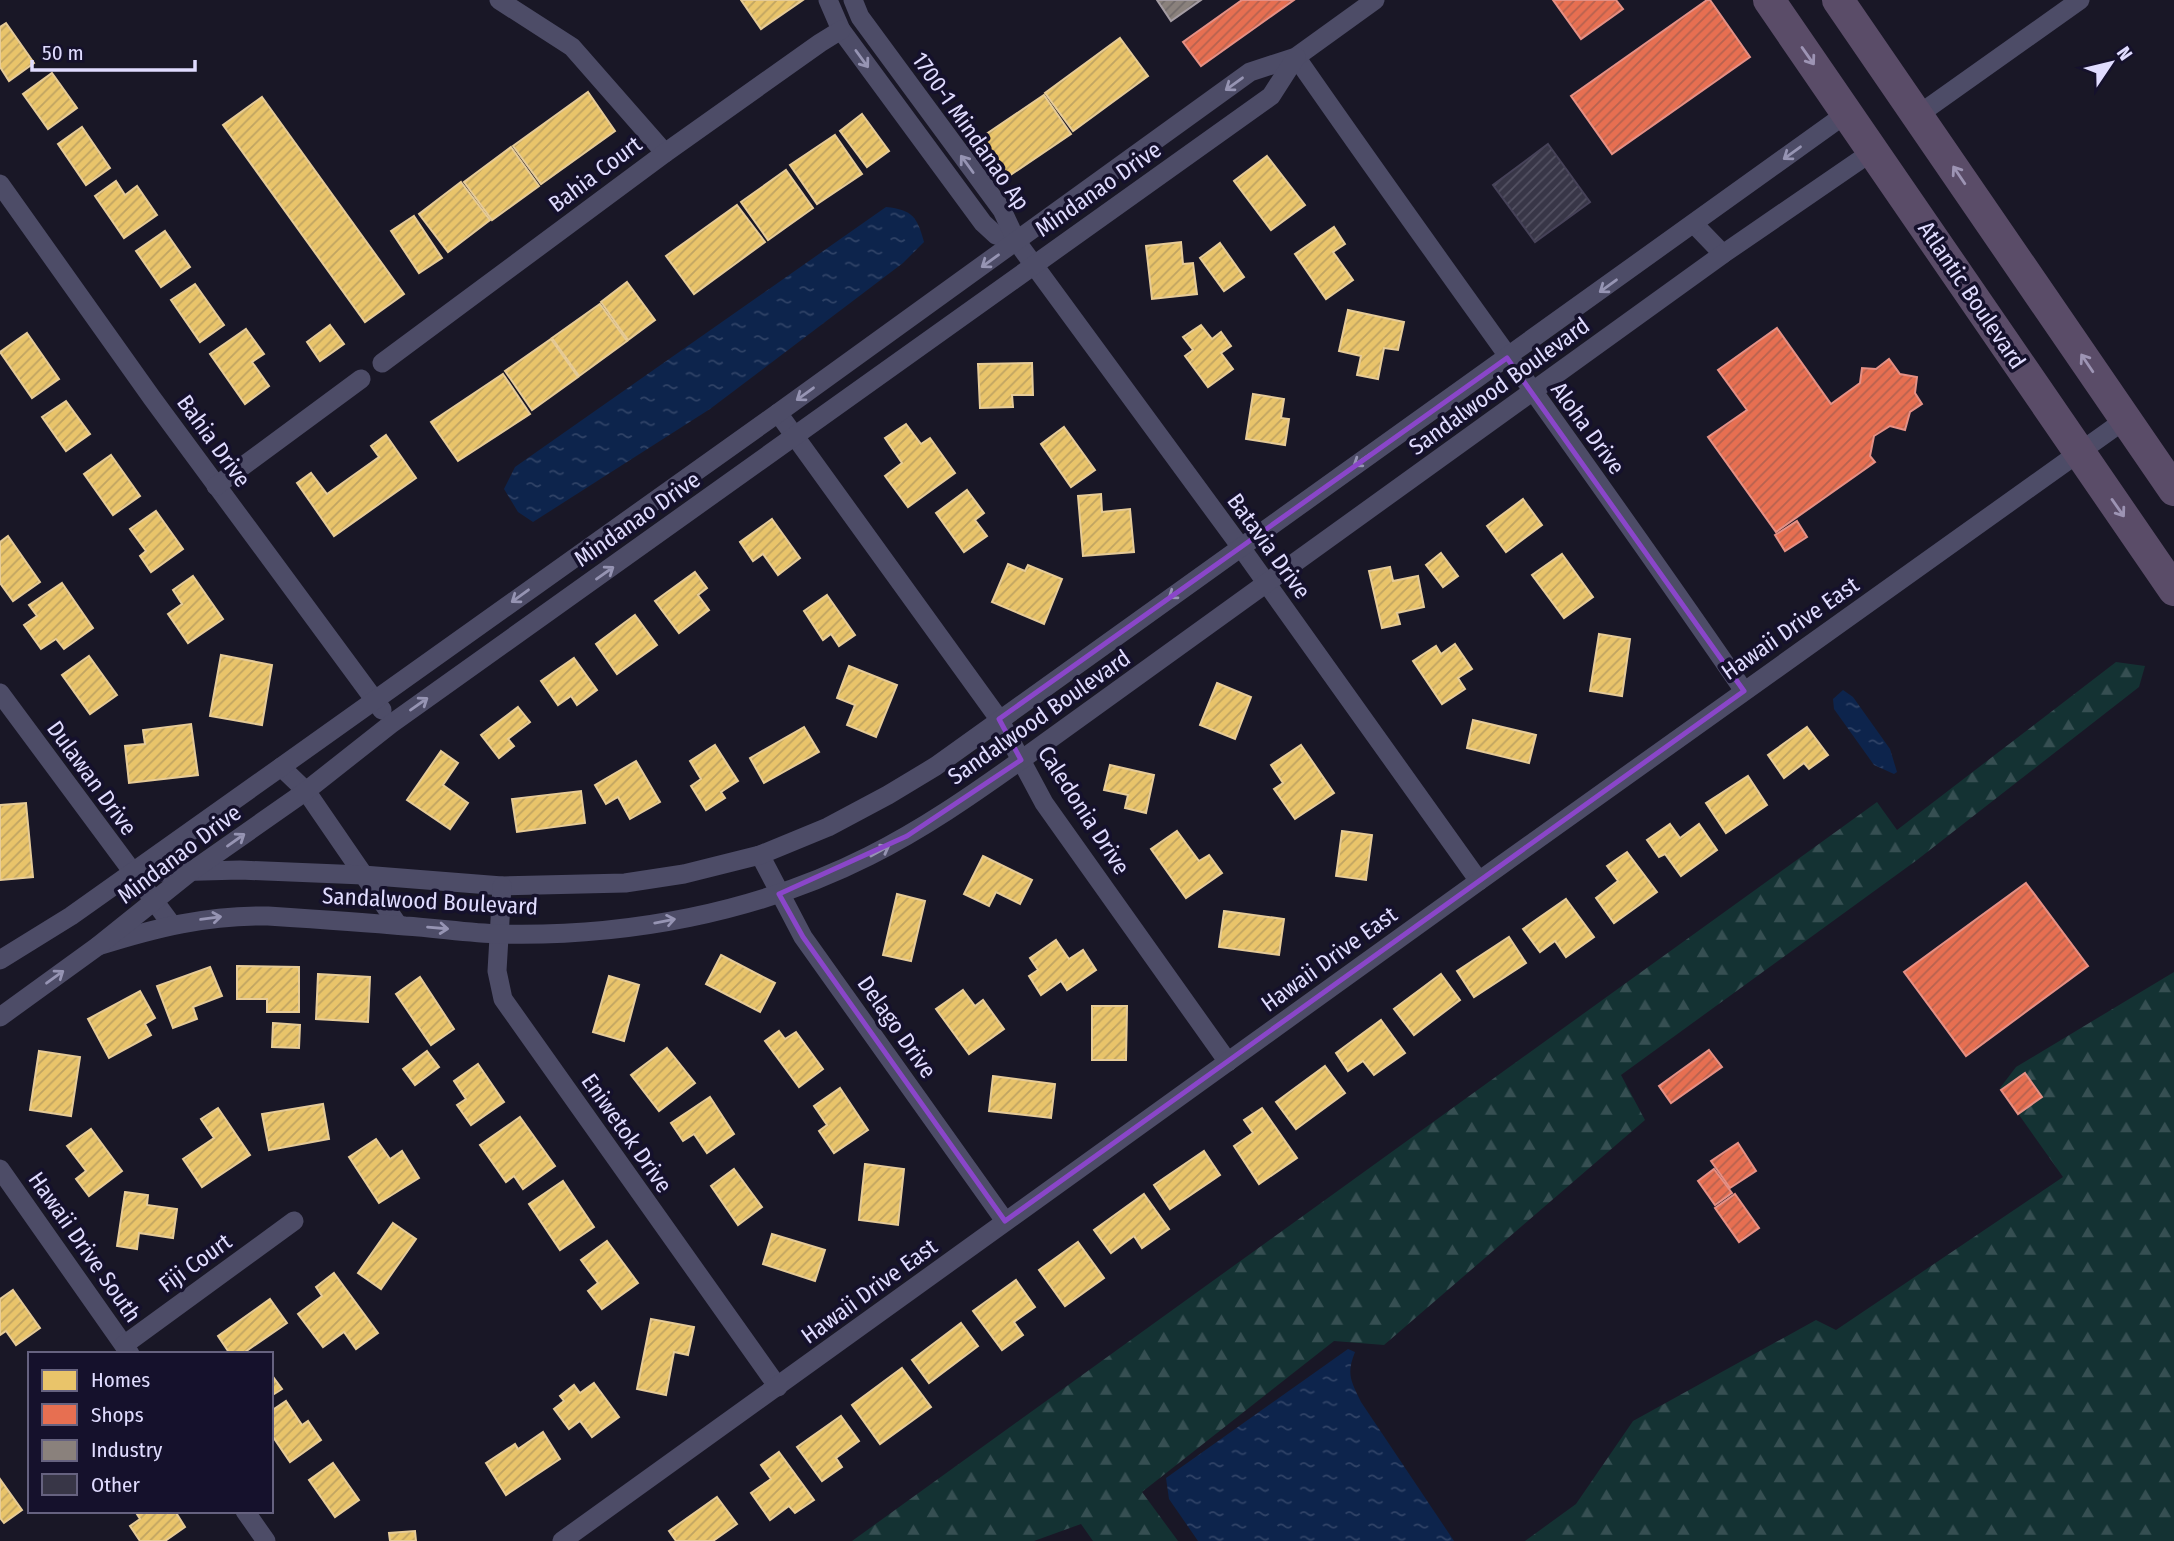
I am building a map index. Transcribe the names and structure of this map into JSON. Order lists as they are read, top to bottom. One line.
{"streets":{"highway":["Atlantic Boulevard"],"street":["1700-1 Mindanao Ap","Bahia Court","Mindanao Drive","Sandalwood Boulevard","Aloha Drive","Bahia Drive","Batavia Drive","Hawaii Drive East","Dulawan Drive","Caledonia Drive","Delago Drive","Eniwetok Drive","Hawaii Drive South","Fiji Court"]},"crossings":[["1700-1 Mindanao Ap","Bahia Court"],["1700-1 Mindanao Ap","Mindanao Drive"],["1700-1 Mindanao Ap","Batavia Drive"],["Mindanao Drive","Sandalwood Boulevard"],["Mindanao Drive","Aloha Drive"],["Mindanao Drive","Bahia Drive"],["Mindanao Drive","Batavia Drive"],["Mindanao Drive","Dulawan Drive"],["Mindanao Drive","Caledonia Drive"],["Atlantic Boulevard","Sandalwood Boulevard"],["Atlantic Boulevard","Hawaii Drive East"],["Sandalwood Boulevard","Aloha Drive"],["Sandalwood Boulevard","Batavia Drive"],["Sandalwood Boulevard","Dulawan Drive"],["Sandalwood Boulevard","Caledonia Drive"],["Sandalwood Boulevard","Delago Drive"],["Sandalwood Boulevard","Eniwetok Drive"],["Aloha Drive","Hawaii Drive East"],["Batavia Drive","Hawaii Drive East"],["Hawaii Drive East","Caledonia Drive"],["Hawaii Drive East","Delago Drive"],["Hawaii Drive East","Eniwetok Drive"],["Hawaii Drive South","Fiji Court"]],"legend":["Homes","Shops","Industry","Other"],"scale_bar":"50 m","north":"top right"}
